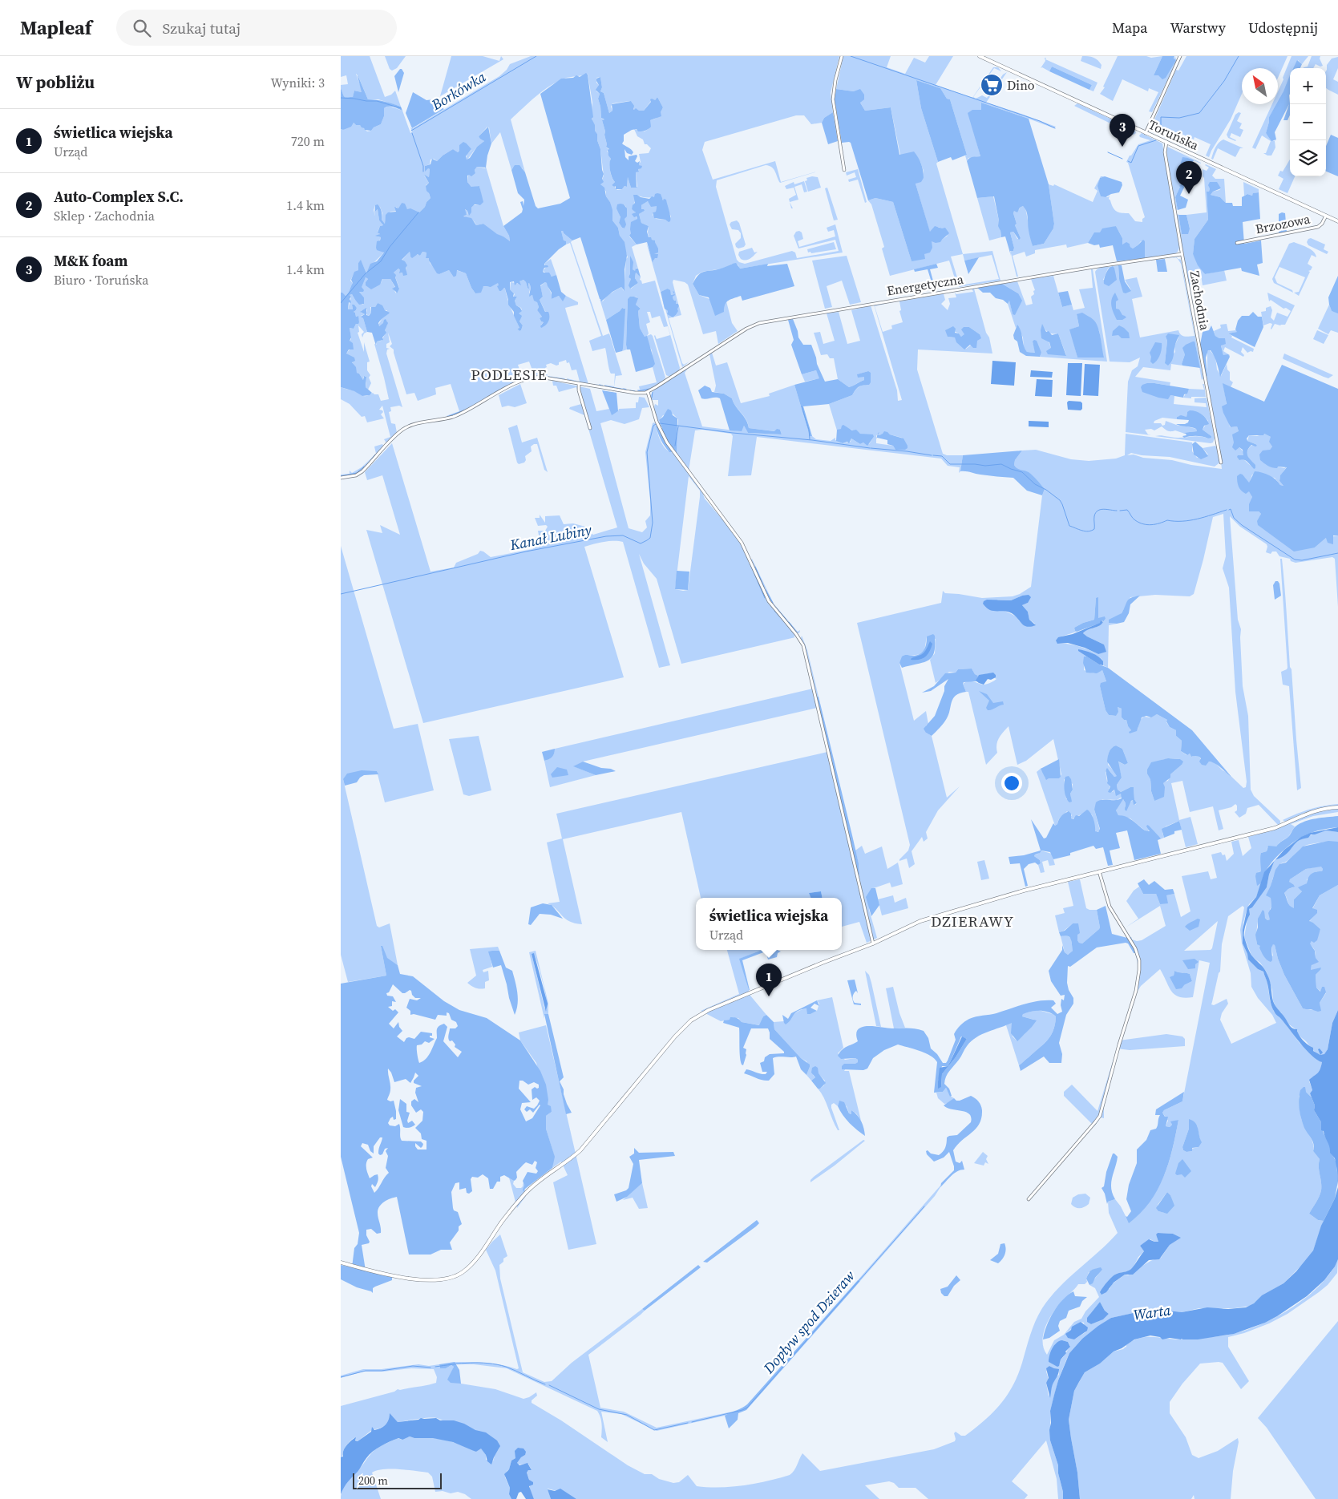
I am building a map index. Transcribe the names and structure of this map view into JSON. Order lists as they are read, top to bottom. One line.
{"streets":{"street":["Toruńska","Brzozowa","Energetyczna","Zachodnia"]},"crossings":[["Toruńska","Brzozowa"],["Toruńska","Zachodnia"],["Energetyczna","Zachodnia"]],"districts":["PODLESIE","DZIERAWY"],"water":["Borkówka","Kanał Lubiny","Warta","Dopływ spod Dzieraw"],"places":{"supermarket":["Dino"]},"scale_bar":"200 m","north":"top left","page":{"header":"Mapleaf","search":"Szukaj tutaj","nav":["Mapa","Warstwy","Udostępnij"],"heading":["W pobliżu","Wyniki: 3"],"map_buttons":["+","−"],"list":[{"mark":"1","name":"świetlica wiejska","note":"Urząd","value":"720 m"},{"mark":"2","name":"Auto-Complex S.C.","note":"Sklep · Zachodnia","value":"1.4 km"},{"mark":"3","name":"M&K foam","note":"Biuro · Toruńska","value":"1.4 km"}],"pins":["3","2","1"],"popup":["świetlica wiejska","Urząd"],"scale":"200 m"}}
